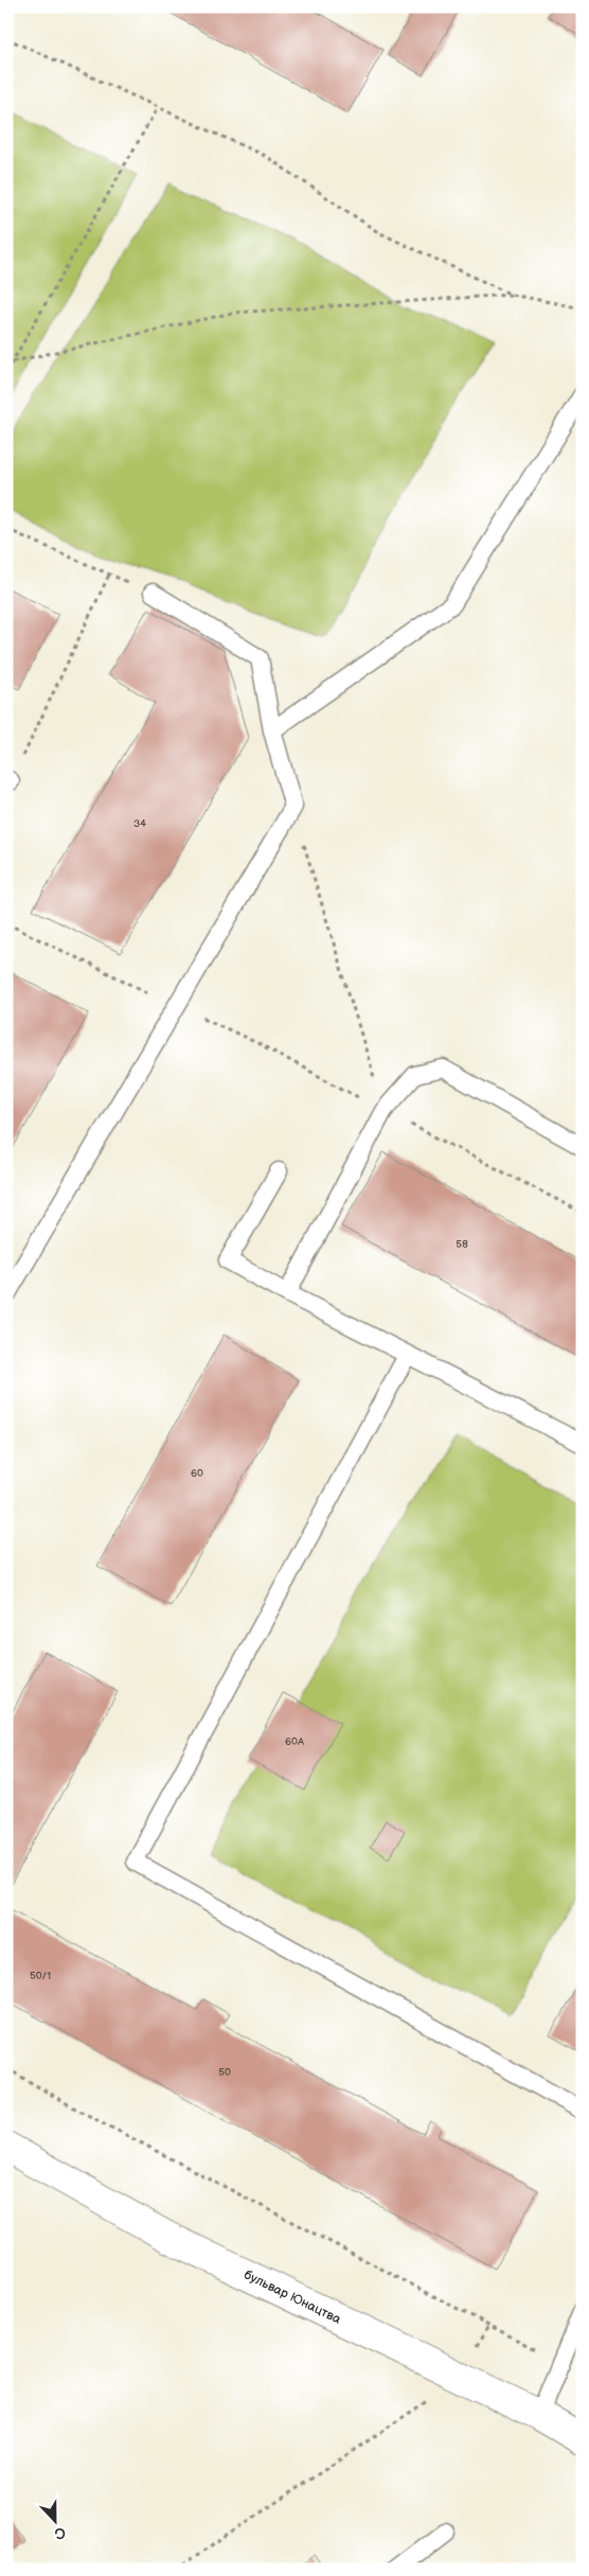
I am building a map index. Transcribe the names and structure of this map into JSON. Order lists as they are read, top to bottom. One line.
{"streets":{"street":["бульвар Юнацтва"]},"house_numbers":["34","58","60","60А","50/1","50"],"north":"bottom"}
